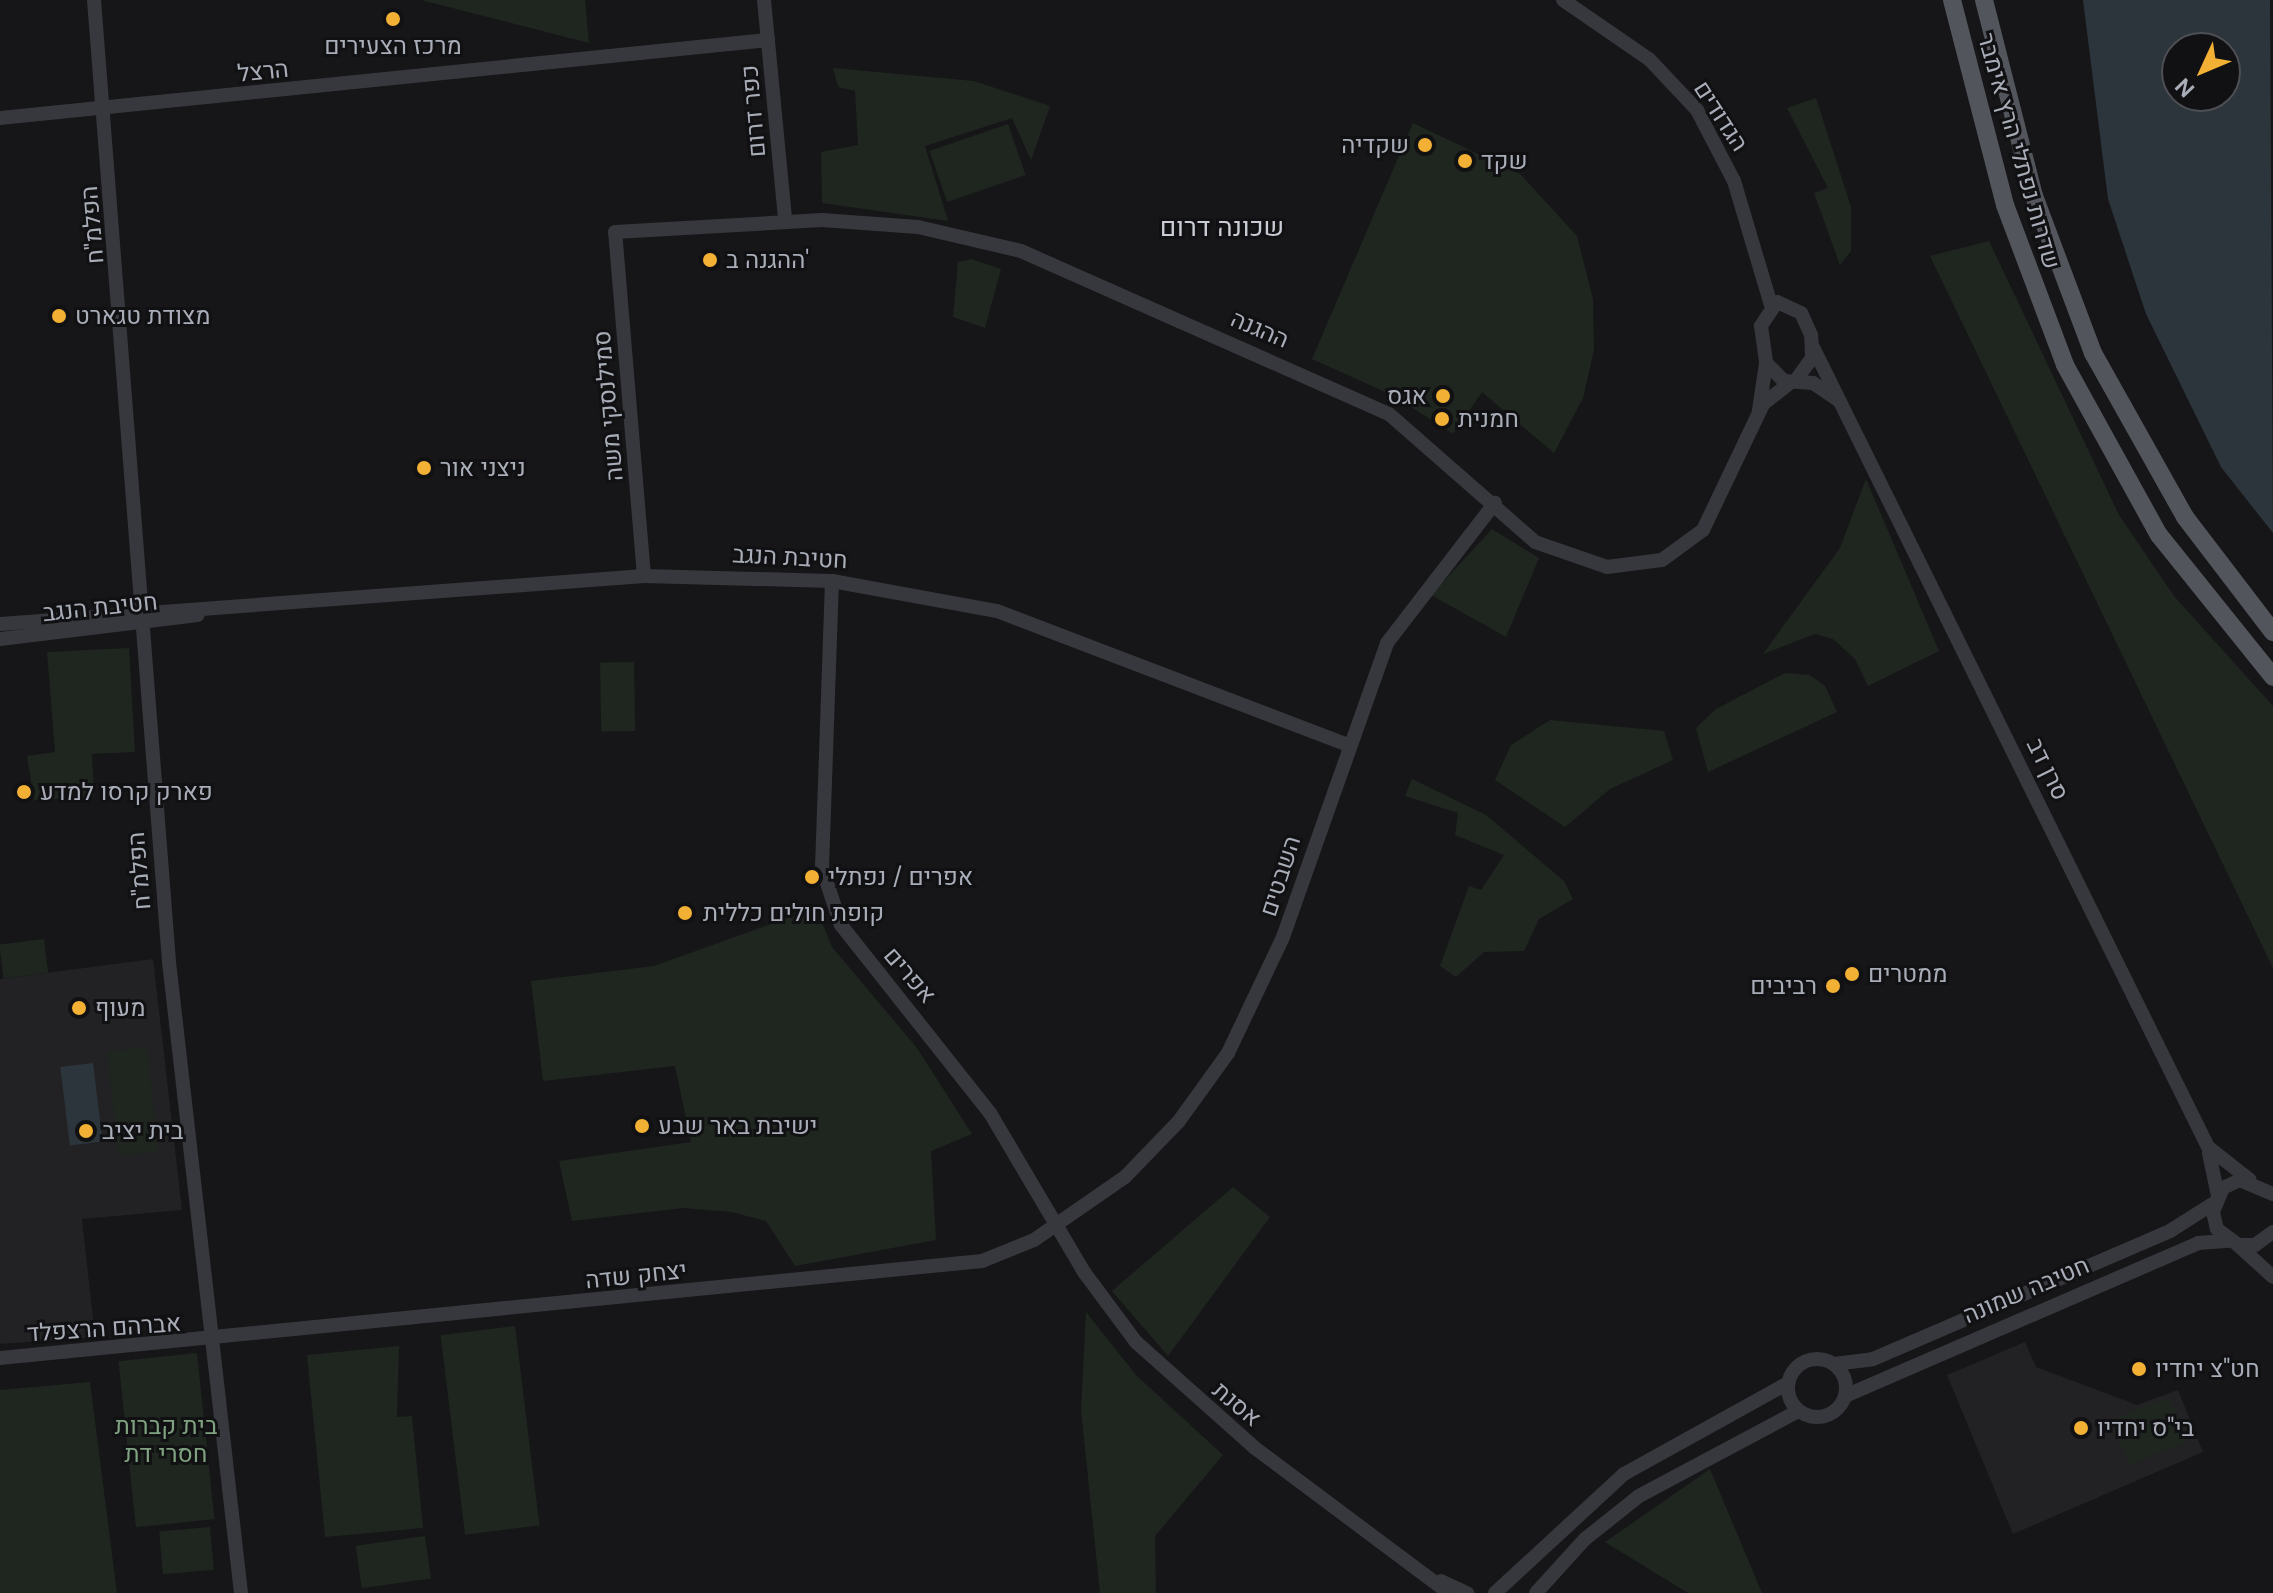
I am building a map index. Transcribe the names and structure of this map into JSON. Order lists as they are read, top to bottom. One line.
{"streets":{"main road":["שדרות נפתלי הרץ אימבר"],"street":["הרצל","כפר דרום","הגדודים","הפלמ\"ח","ההגנה","סמילנסקי משה","חטיבת הנגב","סרן דב","השבטים","אפרים","יצחק שדה","חטיבה שמונה","אברהם הרצפלד","אסנת"]},"crossings":[["הרצל","כפר דרום"],["הרצל","הפלמ\"ח"],["כפר דרום","ההגנה"],["הגדודים","ההגנה"],["הגדודים","סרן דב"],["הפלמ\"ח","חטיבת הנגב"],["הפלמ\"ח","יצחק שדה"],["הפלמ\"ח","אברהם הרצפלד"],["ההגנה","סמילנסקי משה"],["ההגנה","סרן דב"],["ההגנה","השבטים"],["סמילנסקי משה","חטיבת הנגב"],["חטיבת הנגב","השבטים"],["חטיבת הנגב","אפרים"],["סרן דב","חטיבה שמונה"],["השבטים","אפרים"],["השבטים","יצחק שדה"],["השבטים","אסנת"],["אפרים","יצחק שדה"],["אפרים","אסנת"],["יצחק שדה","אברהם הרצפלד"],["יצחק שדה","אסנת"]],"districts":["שכונה דרום"],"parks":["בית קברות חסרי דת"],"places":["מרכז הצעירים","שקדיה","שקד","ההגנה ב'","מצודת טגארט","אגס","חמנית","ניצני אור","פארק קרסו למדע","אפרים / נפתלי","קופת חולים כללית","ממטרים","רביבים","מעוף","ישיבת באר שבע","בית יציב","חט\"צ יחדיו","בי\"ס יחדיו"],"north":"bottom left"}
